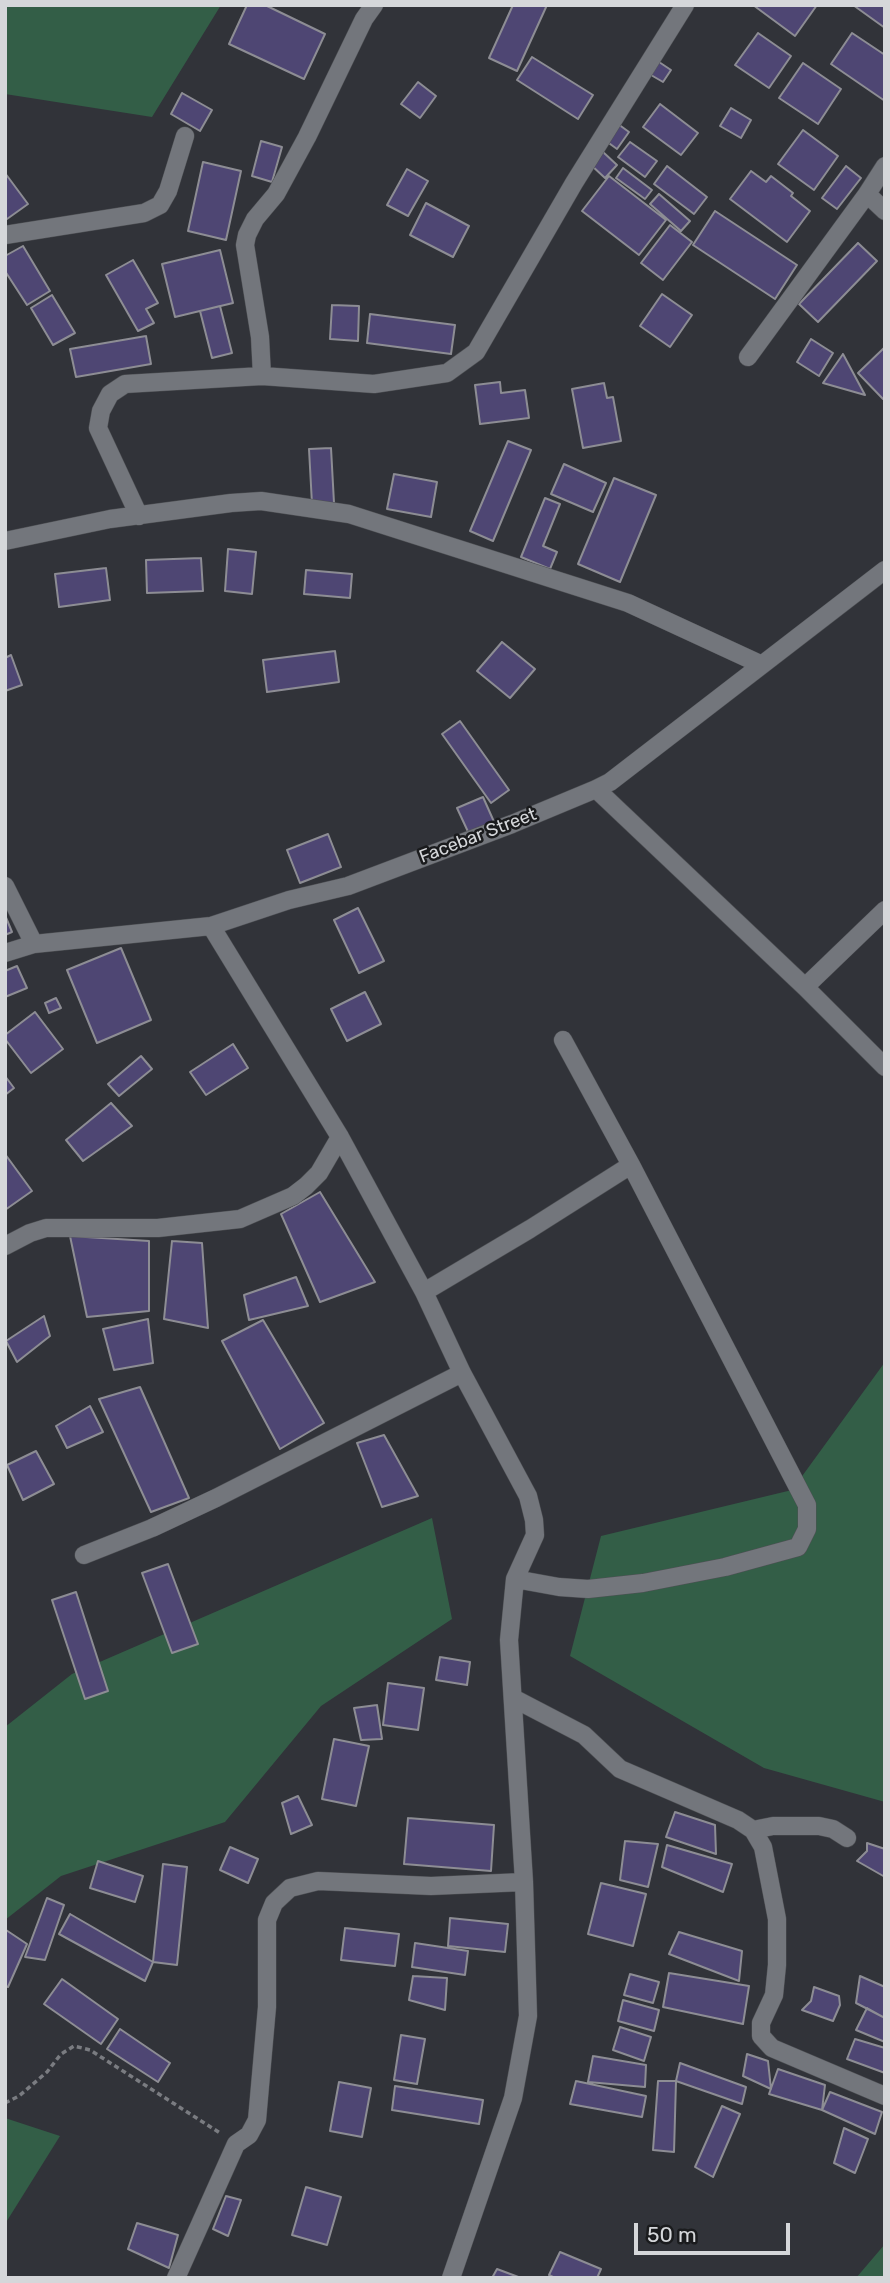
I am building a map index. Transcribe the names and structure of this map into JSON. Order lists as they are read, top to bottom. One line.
{"streets":{"street":["Facebar Street"]},"scale_bar":"50 m"}
